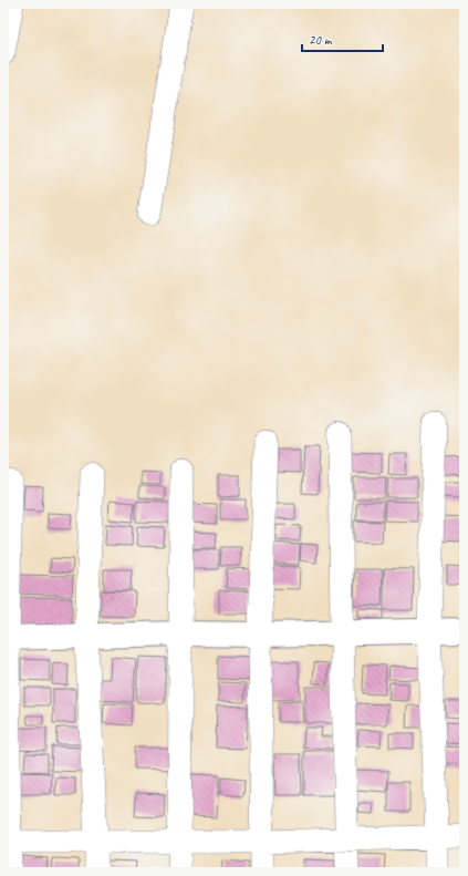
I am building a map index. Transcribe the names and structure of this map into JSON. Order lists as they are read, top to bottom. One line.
{"scale_bar":"20 m"}
